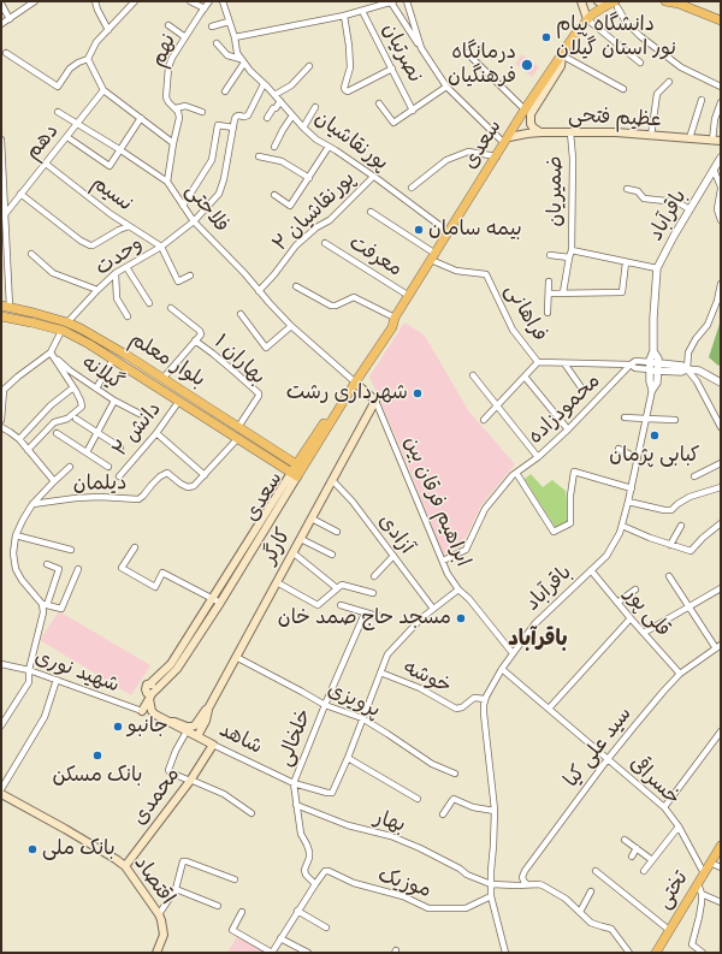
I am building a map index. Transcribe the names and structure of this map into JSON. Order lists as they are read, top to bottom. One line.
{"streets":{"main road":["عظیم فتحی","سعدی","بلوار معلم","ابراهیم فرقان بین","کارگر","شاهد","محمدی","اقتصاد","تختی"],"street":["نهم","نصرتیان","پورنقاشیان","دهم","ضمیریان","نسیم","فلاحتی","پورنقاشیان ۲","باقرآباد","وحدت","معرفت","فراهانی","بهاران ۱","گیلانه","محمودزاده","دانش ۲","دیلمان","آزادی","قلی پور","شهید نوری","خوشه","پرویزی","خلخالی","سید علی کیا","خسراقی","بهار","موزیک"]},"crossings":[["نهم","فلاحتی"],["عظیم فتحی","سعدی"],["عظیم فتحی","ضمیریان"],["پورنقاشیان","سعدی"],["پورنقاشیان","پورنقاشیان ۲"],["دهم","نسیم"],["سعدی","فلاحتی"],["سعدی","معرفت"],["سعدی","فراهانی"],["سعدی","بلوار معلم"],["سعدی","ابراهیم فرقان بین"],["سعدی","شهید نوری"],["سعدی","شاهد"],["ضمیریان","باقرآباد"],["نسیم","وحدت"],["فلاحتی","پورنقاشیان ۲"],["فلاحتی","وحدت"],["فلاحتی","ابراهیم فرقان بین"],["باقرآباد","فراهانی"],["باقرآباد","ابراهیم فرقان بین"],["باقرآباد","قلی پور"],["باقرآباد","خوشه"],["باقرآباد","خسراقی"],["باقرآباد","بهار"],["باقرآباد","موزیک"],["وحدت","بلوار معلم"],["فراهانی","محمودزاده"],["بلوار معلم","بهاران ۱"],["بلوار معلم","دانش ۲"],["محمودزاده","ابراهیم فرقان بین"],["ابراهیم فرقان بین","کارگر"],["آزادی","کارگر"],["کارگر","پرویزی"],["قلی پور","سید علی کیا"],["پرویزی","خلخالی"],["خلخالی","شاهد"],["شاهد","محمدی"],["سید علی کیا","خسراقی"],["سید علی کیا","بهار"],["خسراقی","تختی"],["محمدی","اقتصاد"]],"districts":["باقرآباد"],"places":["دانشگاه پیام نور استان گیلان","درمانگاه فرهنگیان","بیمه سامان","شهرداری رشت","کبابی پژمان","مسجد حاج صمد خان","جانبو","بانک مسکن","بانک ملی"]}
